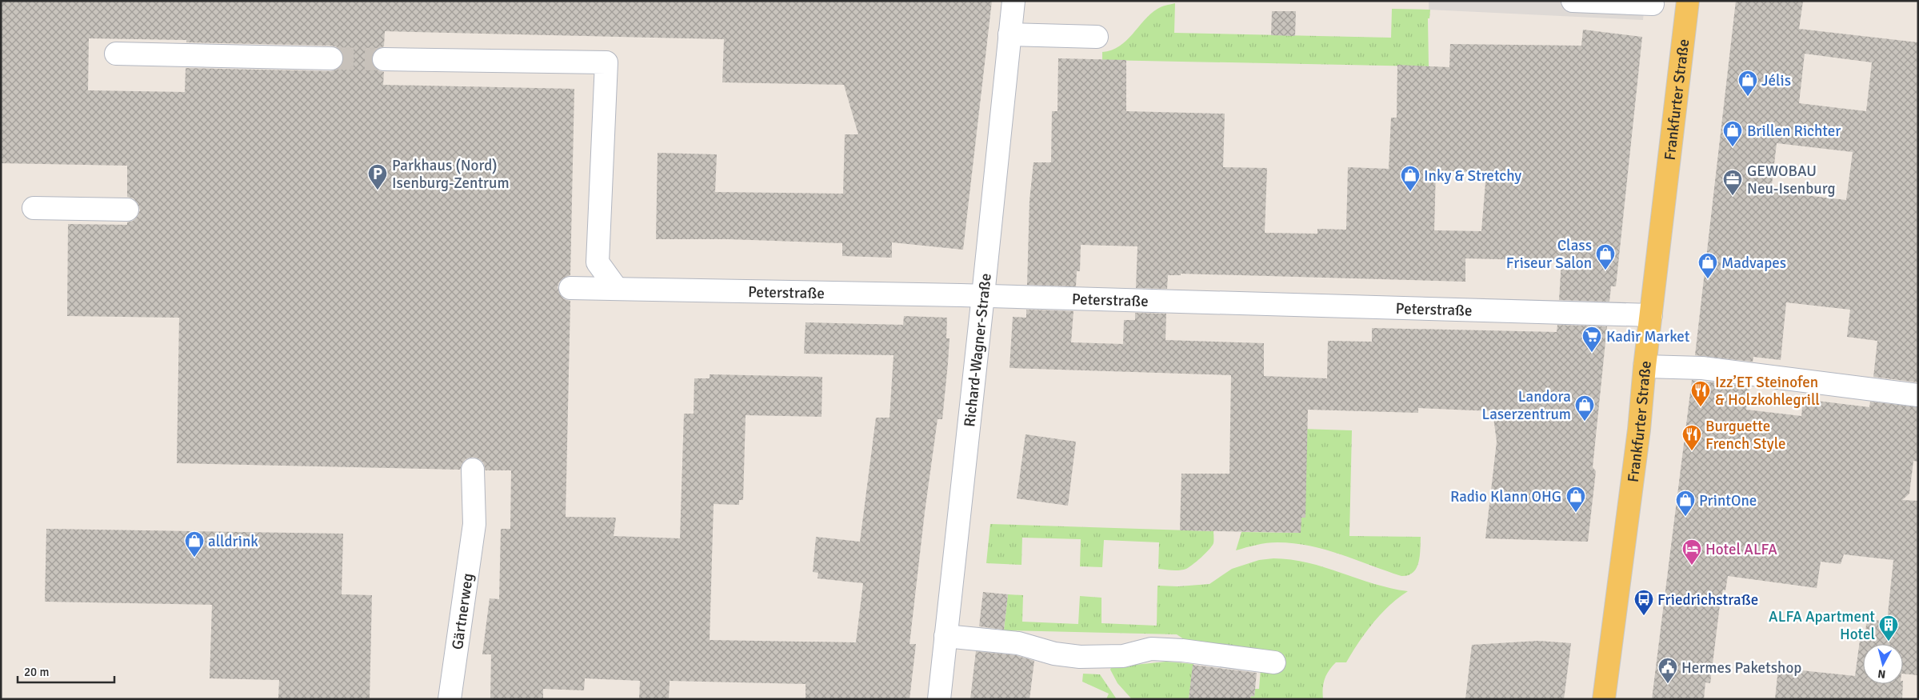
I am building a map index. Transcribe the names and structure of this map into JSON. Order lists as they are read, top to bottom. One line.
{"streets":{"main road":["Frankfurter Straße"],"street":["Peterstraße","Richard-Wagner-Straße","Gärtnerweg"]},"crossings":[["Frankfurter Straße","Peterstraße"],["Peterstraße","Richard-Wagner-Straße"]],"places":{"shop":["Jélis","Brillen Richter","Inky & Stretchy","Class Friseur Salon","Madvapes","Landora Laserzentrum","Radio Klann OHG","PrintOne","alldrink"],"parking":["Parkhaus (Nord) Isenburg-Zentrum"],"office":["GEWOBAU Neu-Isenburg"],"supermarket":["Kadir Market"],"restaurant":["Izz’ET Steinofen & Holzkohlegrill","Burguette French Style"],"hotel":["Hotel ALFA"],"bus stop":["Friedrichstraße"],"building":["ALFA Apartment Hotel"],"public building":["Hermes Paketshop"]},"scale_bar":"20 m","north":"bottom"}
